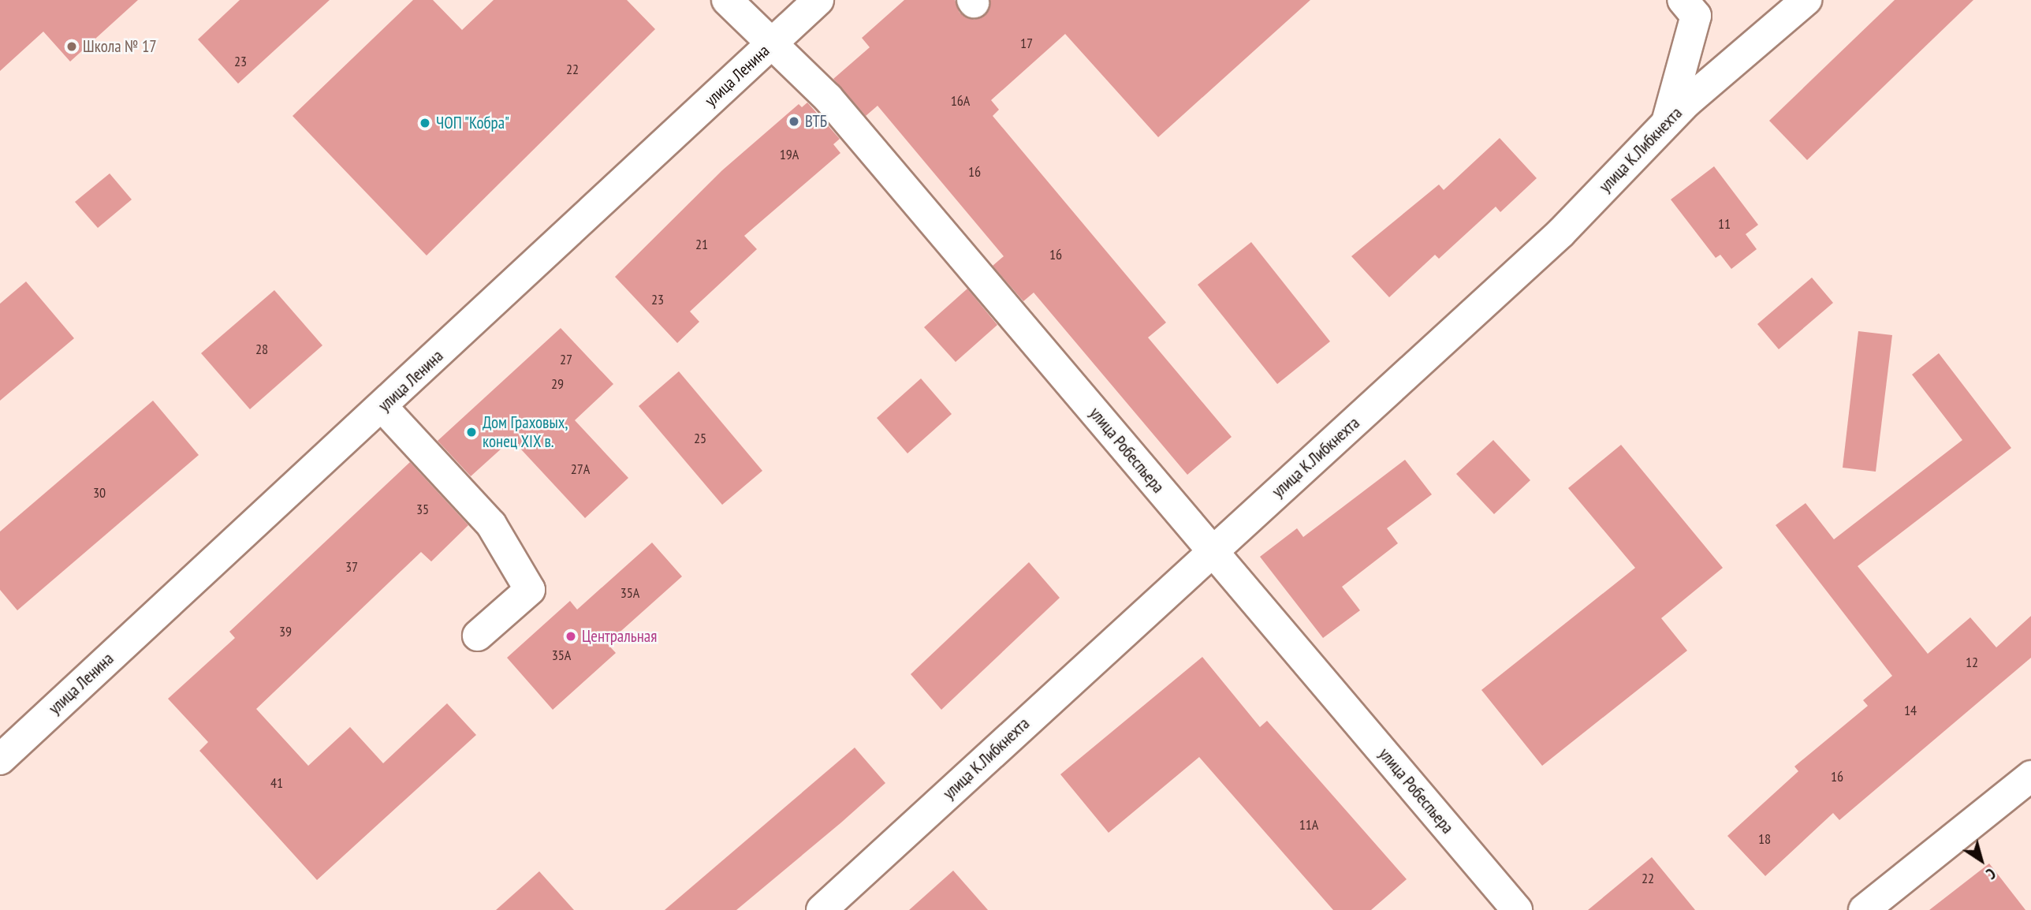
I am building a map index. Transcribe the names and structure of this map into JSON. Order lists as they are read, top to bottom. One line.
{"streets":{"street":["улица Ленина","улица К.Либкнехта","улица Робеспьера"]},"crossings":[["улица Ленина","улица Робеспьера"],["улица К.Либкнехта","улица Робеспьера"]],"places":["Школа № 17","ВТБ","ЧОП \"Кобра\"","Дом Граховых, конец XIX в.","Центральная"],"house_numbers":["17","23","22","16А","19А","16","11","21","16","23","28","27","29","25","27А","30","35","37","35А","39","35А","12","14","16","41","11А","18","22"],"north":"bottom right"}
